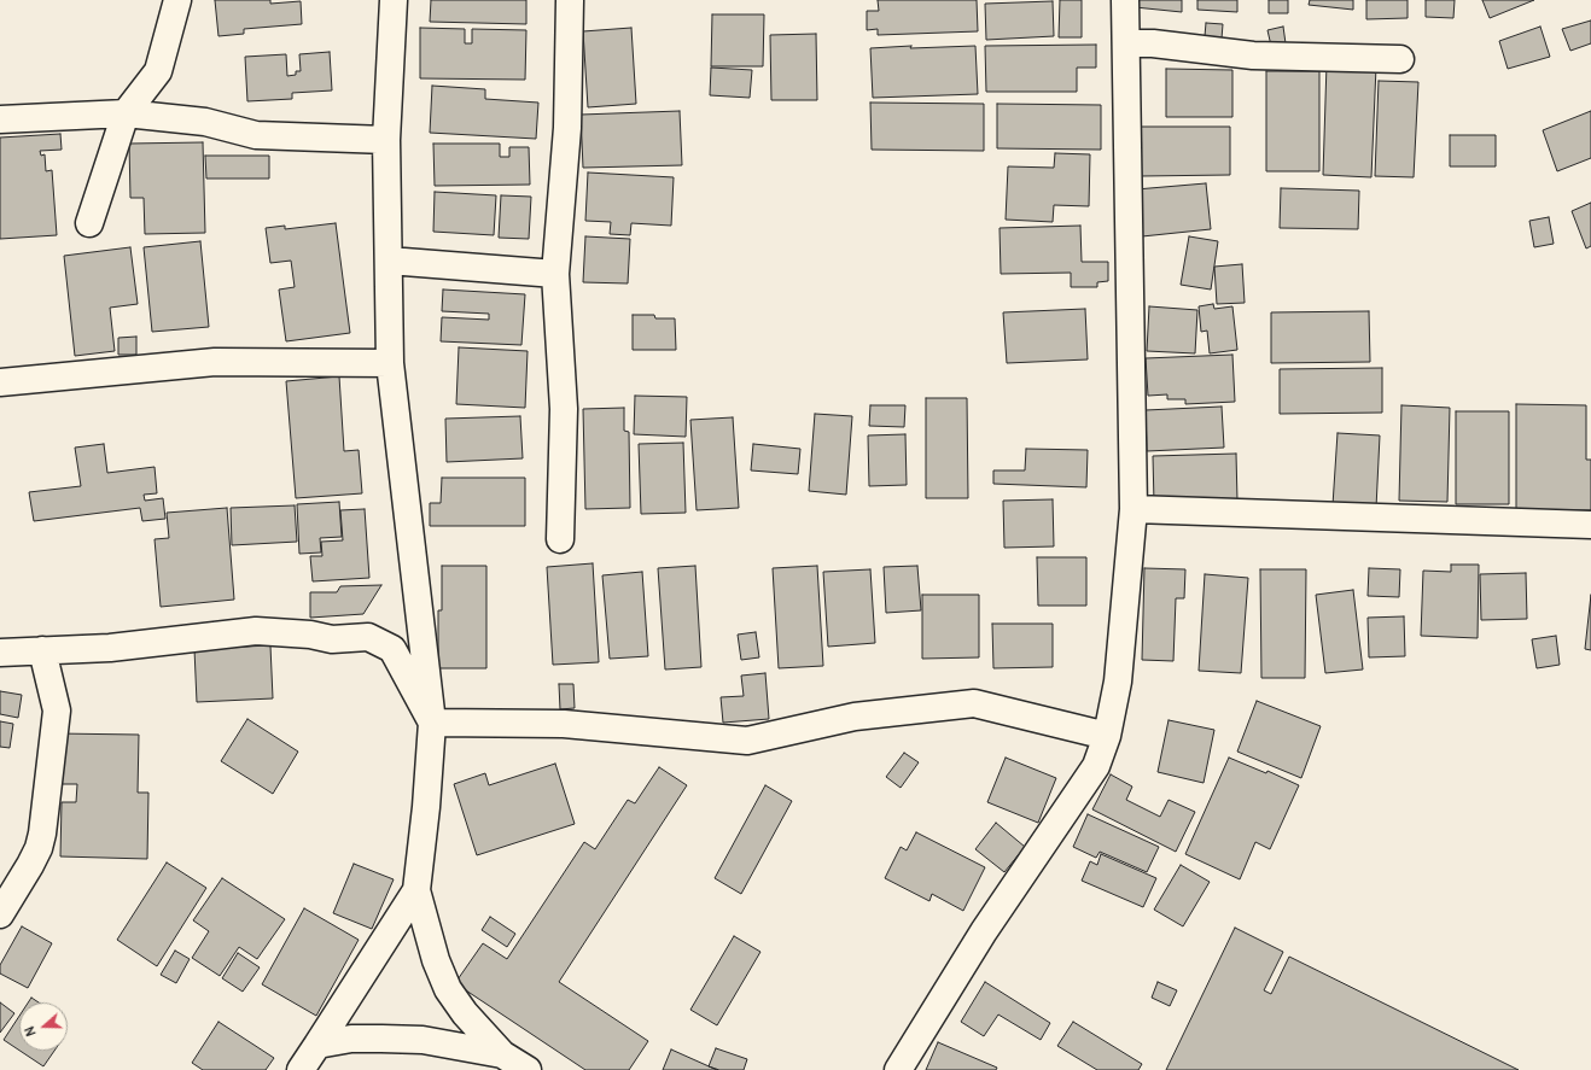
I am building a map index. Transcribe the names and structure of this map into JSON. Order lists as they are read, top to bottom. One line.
{"north":"left"}
